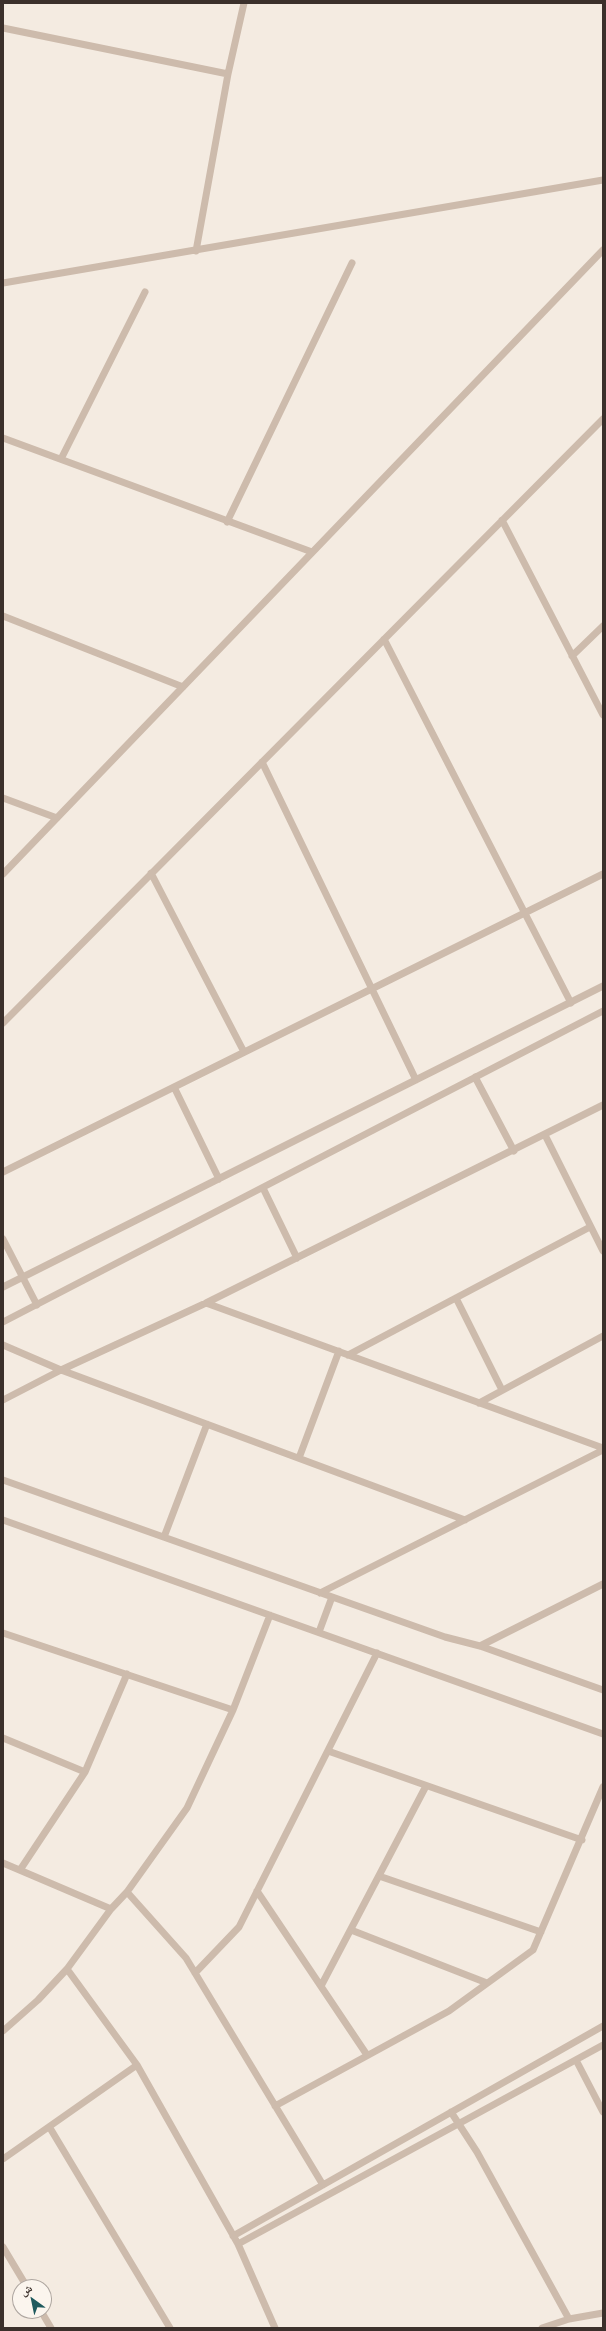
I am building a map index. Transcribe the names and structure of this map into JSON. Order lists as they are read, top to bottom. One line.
{"north":"top left"}
